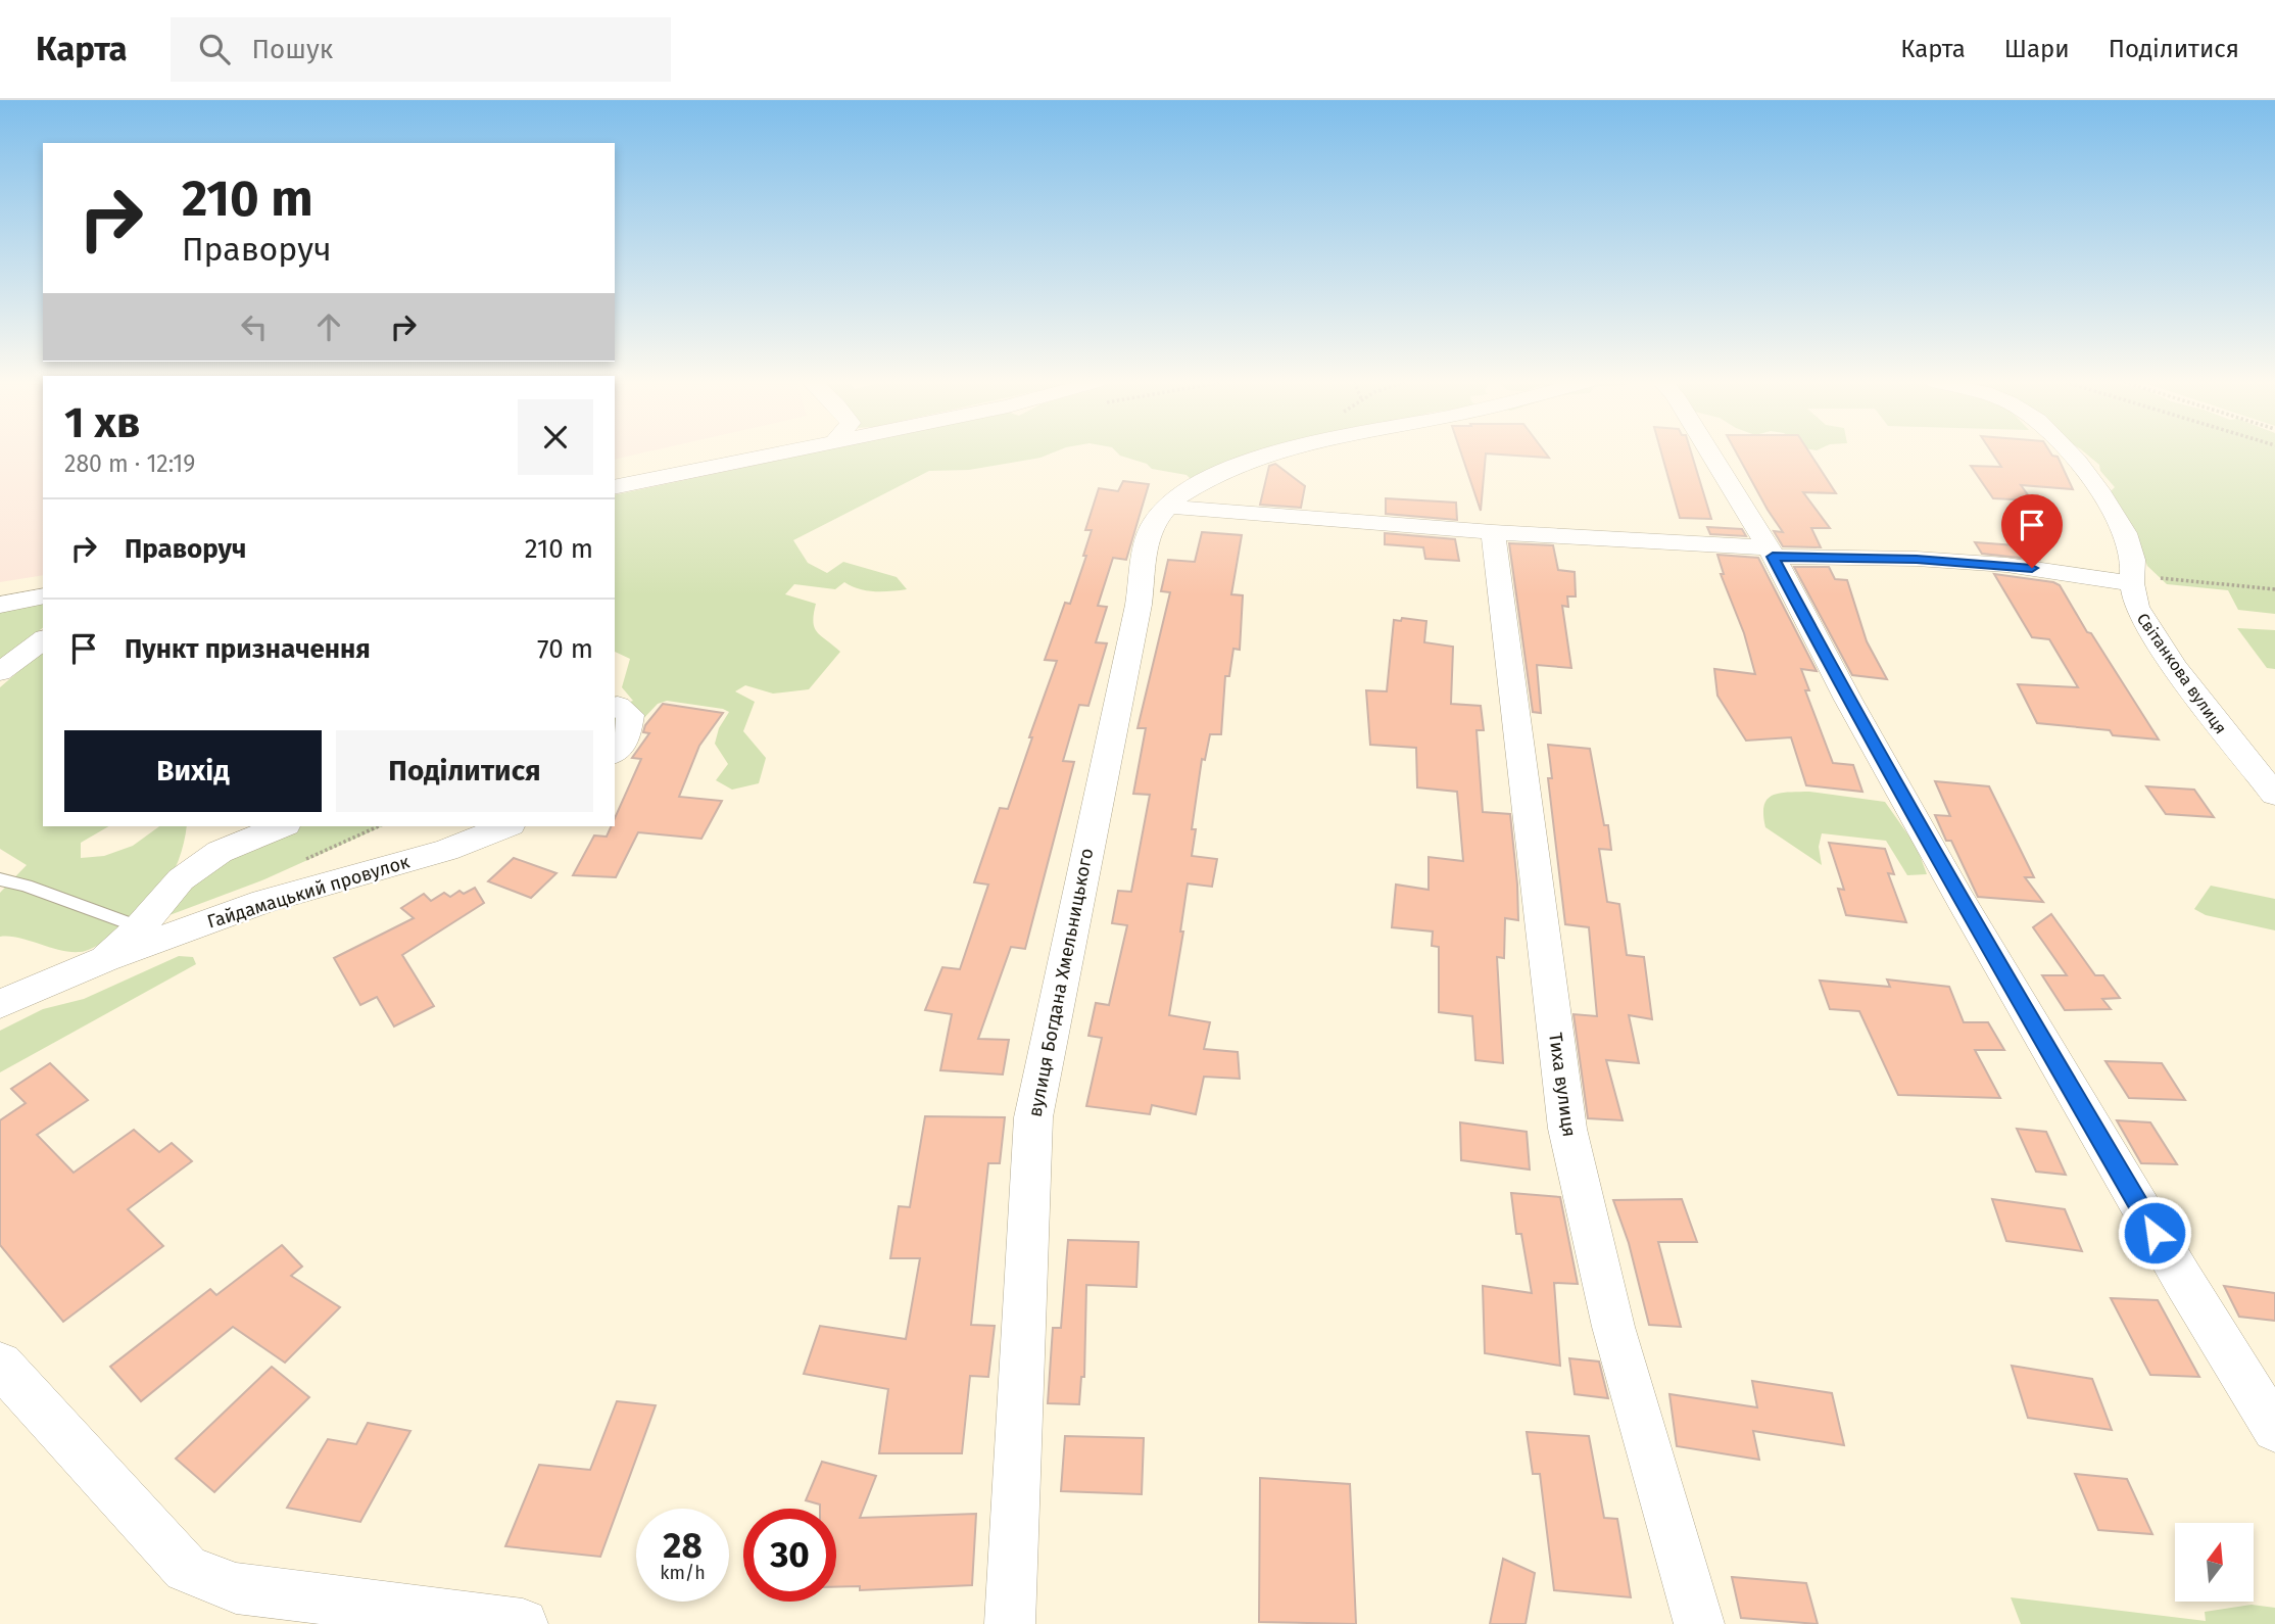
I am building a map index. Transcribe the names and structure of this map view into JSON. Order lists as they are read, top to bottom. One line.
{"streets":{"street":["Світанкова вулиця","Гайдамацький провулок","вулиця Богдана Хмельницького","Тиха вулиця"]},"north":"top","page":{"header":"Карта","search":"Пошук","nav":["Карта","Шари","Поділитися"],"turn":["210 m","Праворуч"],"heading":["1 хв","280 m · 12:19"],"list":[{"name":"Праворуч","value":"210 m"},{"name":"Пункт призначення","value":"70 m"}],"buttons":["Вихід","Поділитися"],"speed":"28 km/h","limit":"30"}}
